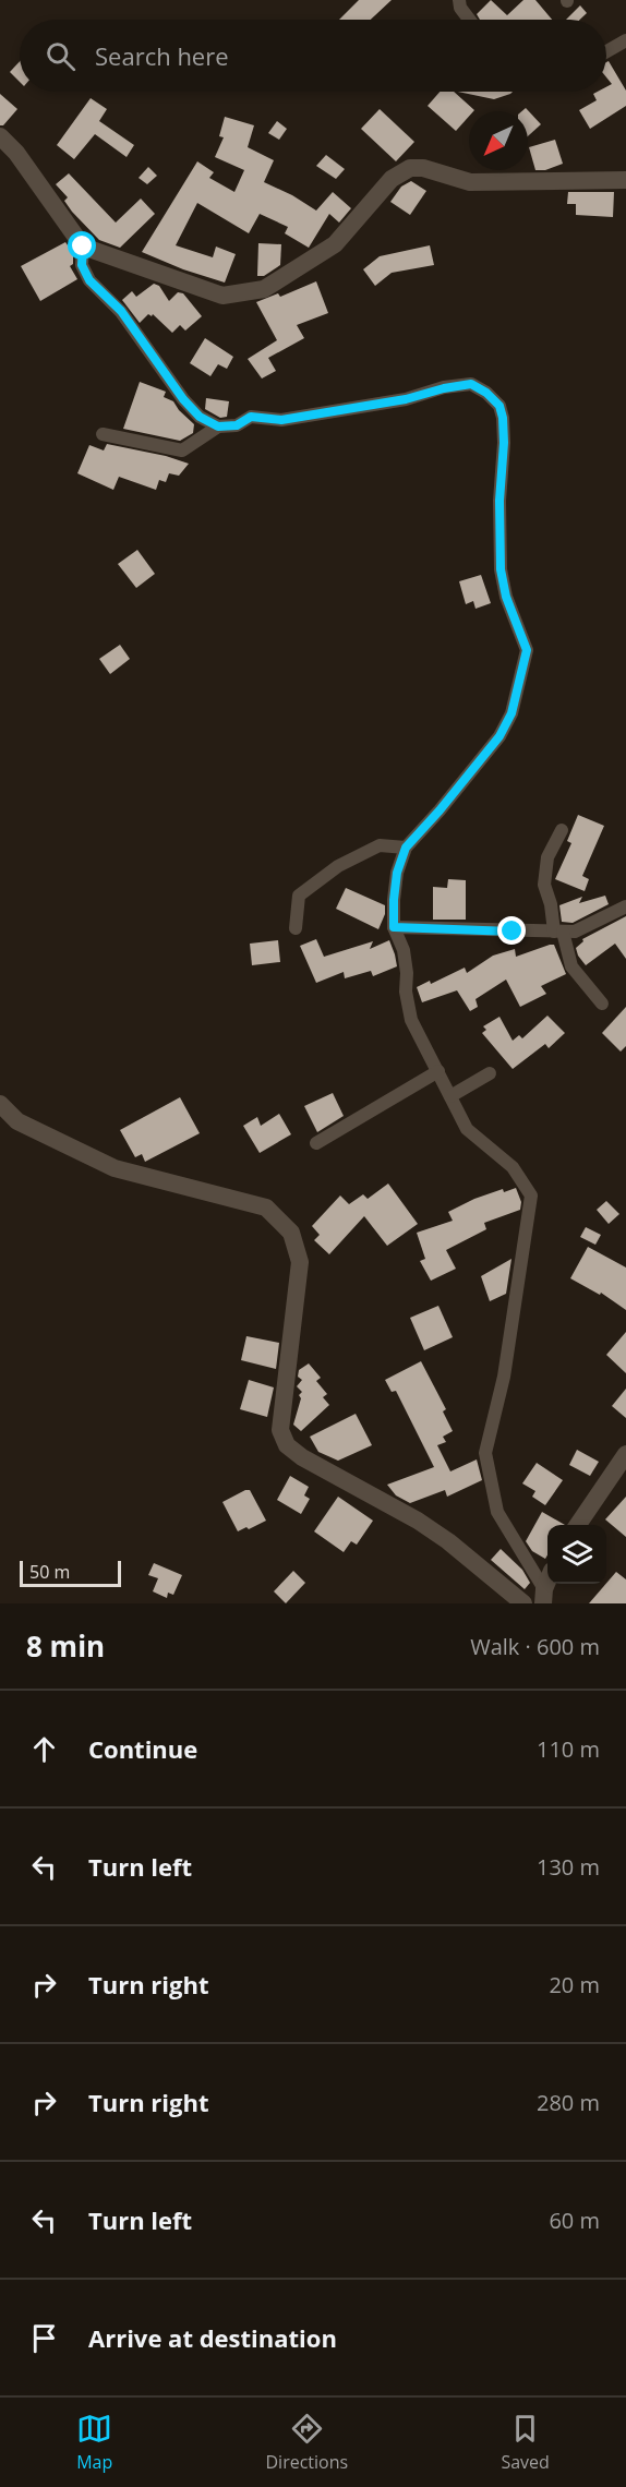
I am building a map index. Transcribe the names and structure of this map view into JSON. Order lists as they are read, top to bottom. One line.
{"scale_bar":"50 m","north":"bottom left","page":{"search":"Search here","scale":"50 m","heading":["8 min","Walk · 600 m"],"list":[["Continue","110 m"],["Turn left","130 m"],["Turn right","20 m"],["Turn right","280 m"],["Turn left","60 m"],"Arrive at destination"],"nav":["Map","Directions","Saved"]}}
